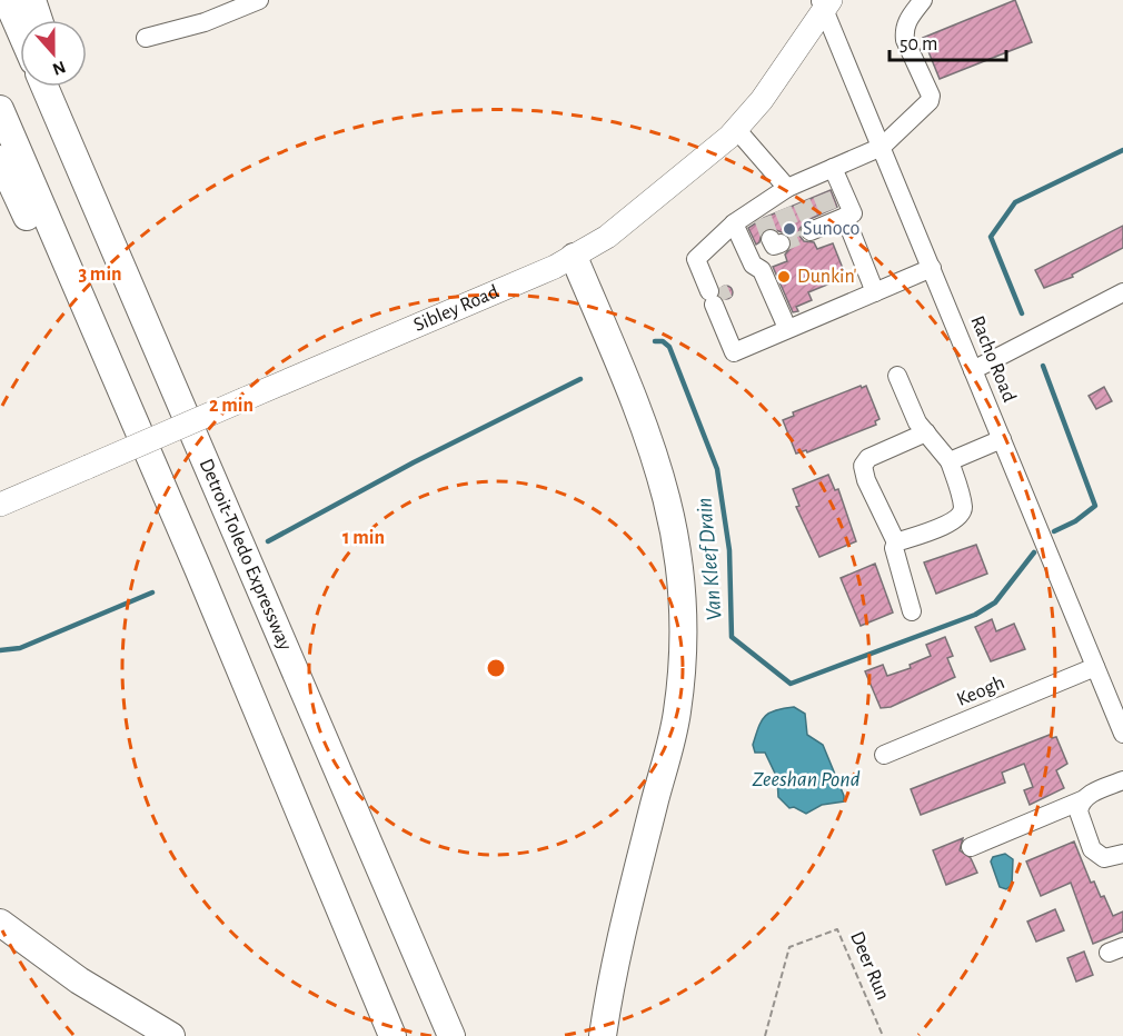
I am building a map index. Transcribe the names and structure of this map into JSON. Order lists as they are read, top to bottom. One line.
{"streets":{"highway":["Detroit-Toledo Expressway"],"main road":["Sibley Road"],"street":["Racho Road","Keogh"],"path":["Deer Run"]},"crossings":[["Sibley Road","Racho Road"],["Racho Road","Keogh"]],"water":["Van Kleef Drain","Zeeshan Pond"],"places":["Sunoco","Dunkin'"],"scale_bar":"50 m","north":"bottom","rings":["3 min","2 min","1 min"]}
